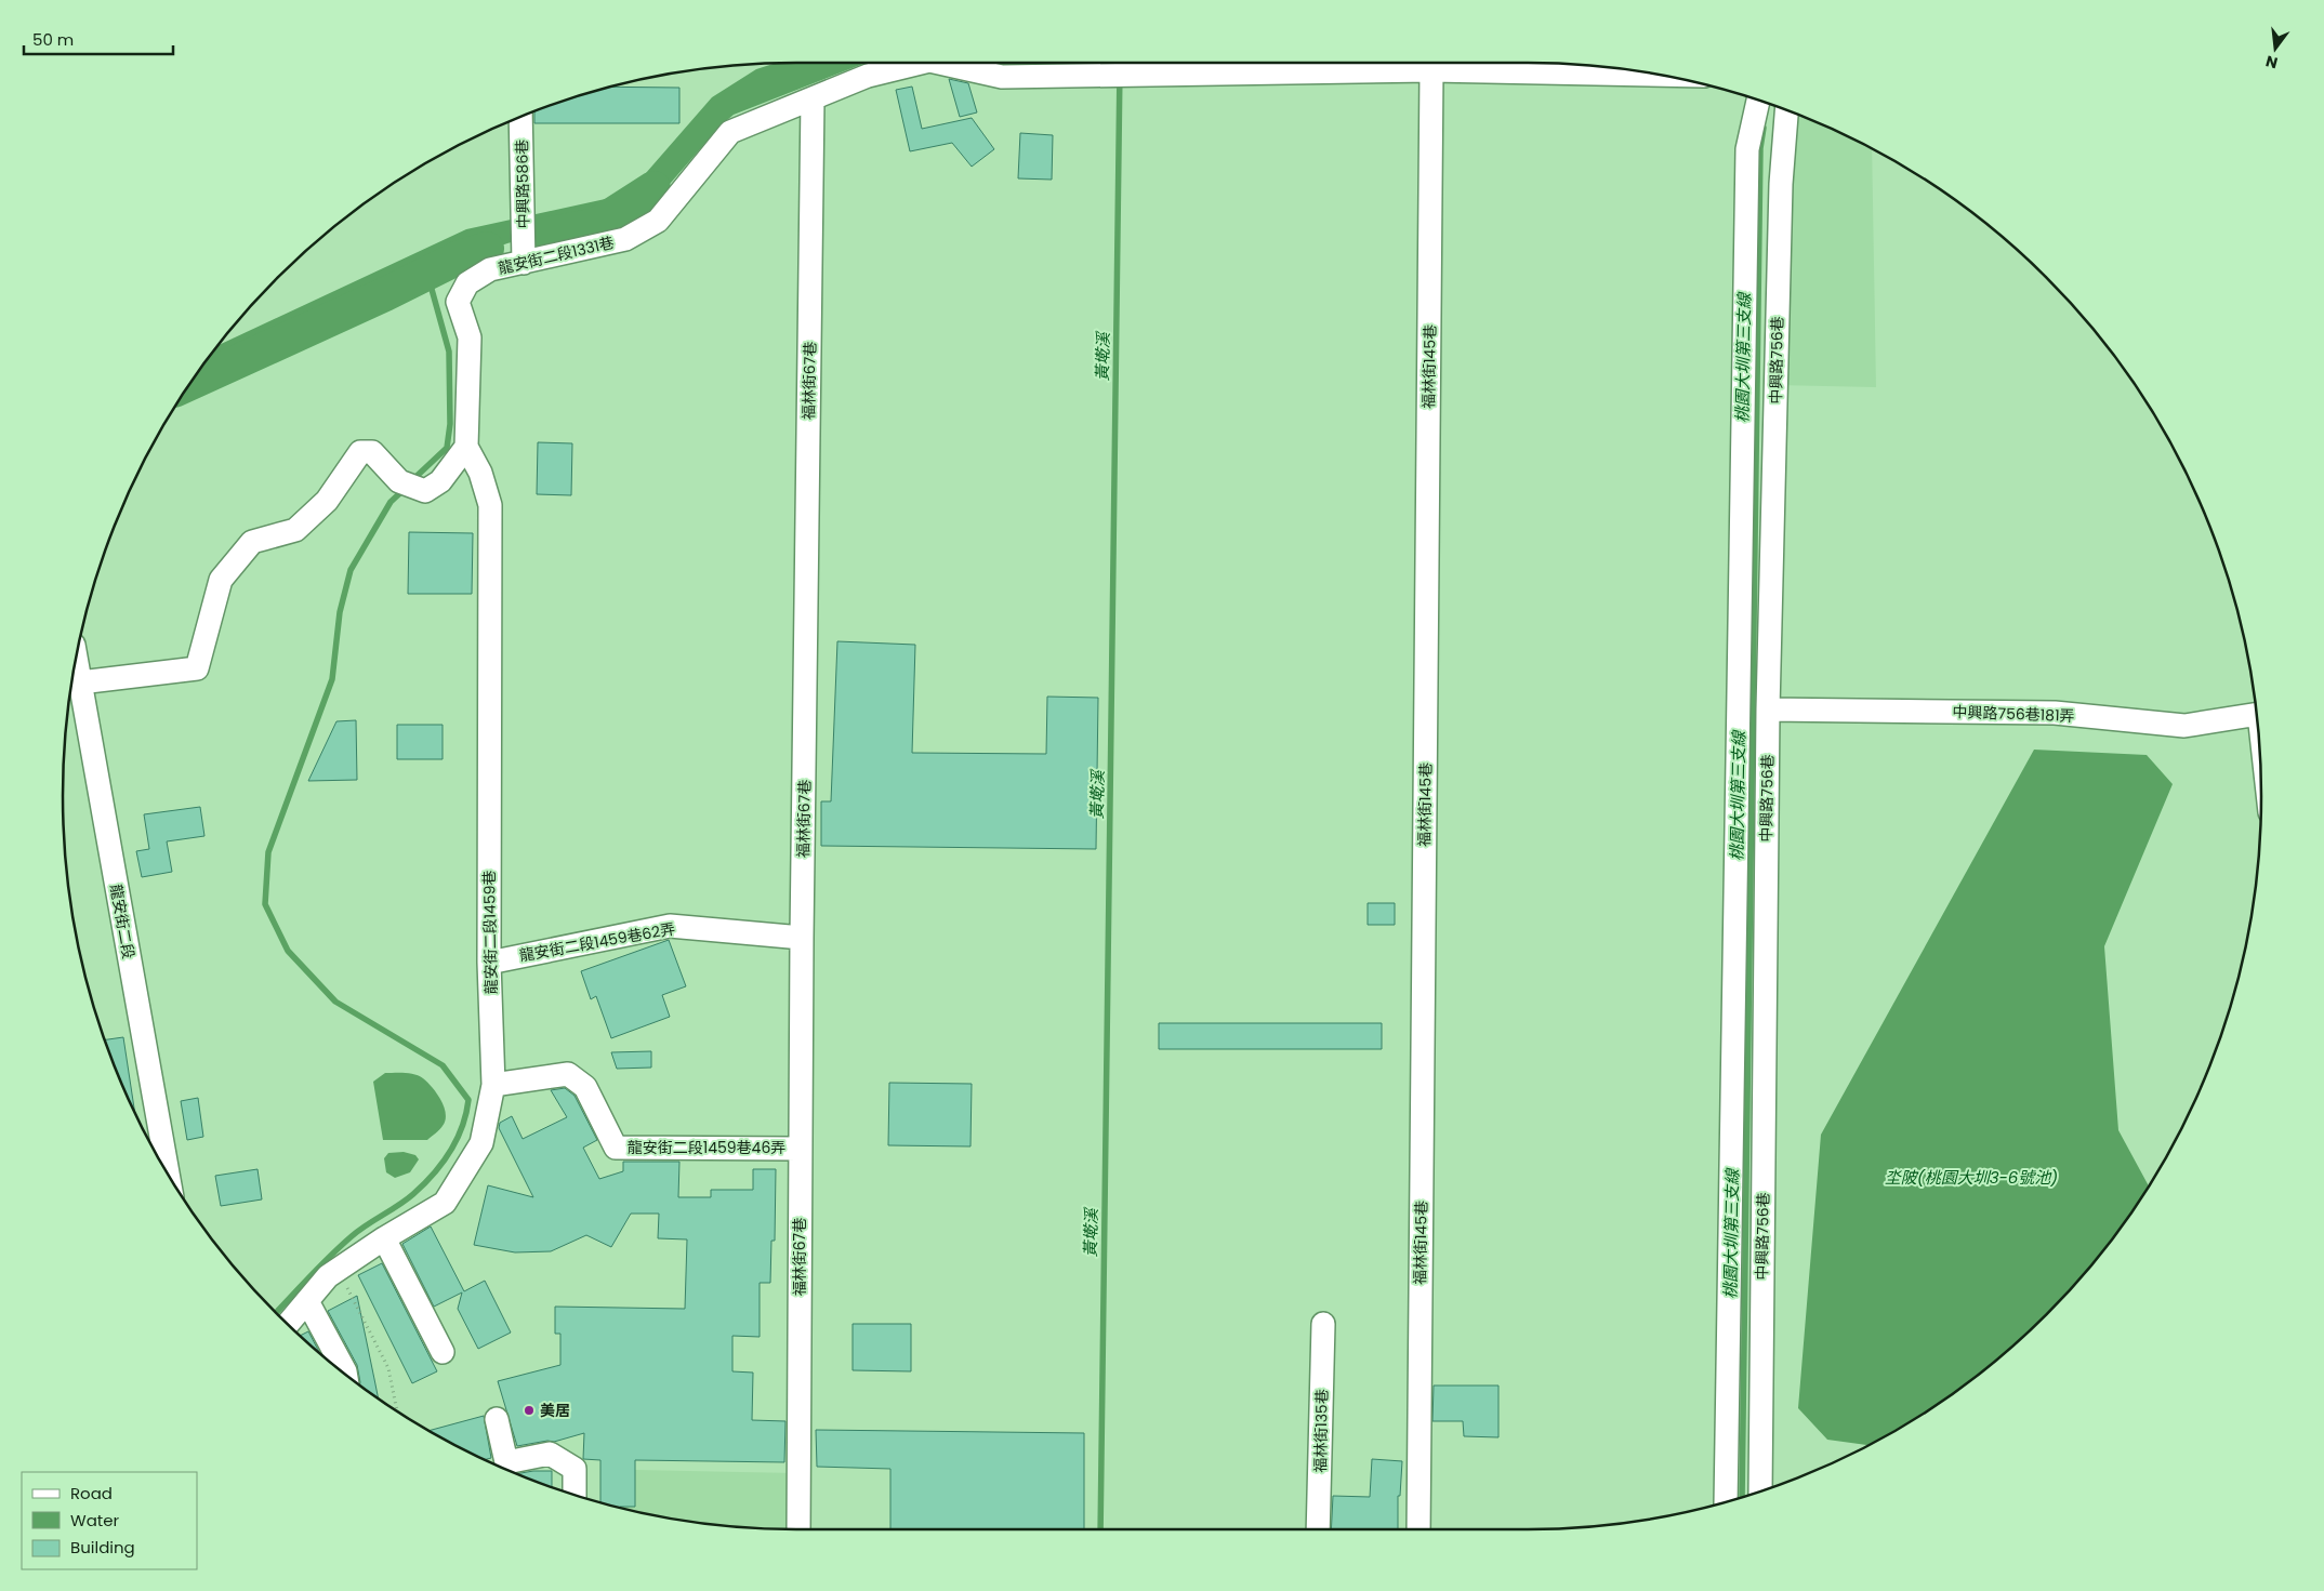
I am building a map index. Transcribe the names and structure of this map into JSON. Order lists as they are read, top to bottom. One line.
{"streets":{"street":["中興路586巷","龍安街二段1331巷","中興路756巷","福林街145巷","福林街67巷","中興路756巷181弄","龍安街二段","龍安街二段1459巷","龍安街二段1459巷62弄","龍安街二段1459巷46弄","福林街135巷"]},"crossings":[["中興路586巷","龍安街二段1331巷"],["龍安街二段1331巷","福林街67巷"],["龍安街二段1331巷","龍安街二段1459巷"],["中興路756巷","中興路756巷181弄"],["福林街67巷","龍安街二段1459巷62弄"],["福林街67巷","龍安街二段1459巷46弄"],["龍安街二段1459巷","龍安街二段1459巷62弄"],["龍安街二段1459巷","龍安街二段1459巷46弄"]],"water":["黃墘溪","桃園大圳第三支線","坔陂(桃園大圳3-6號池)"],"places":["美居"],"legend":["Road","Water","Building"],"scale_bar":"50 m","north":"bottom"}
